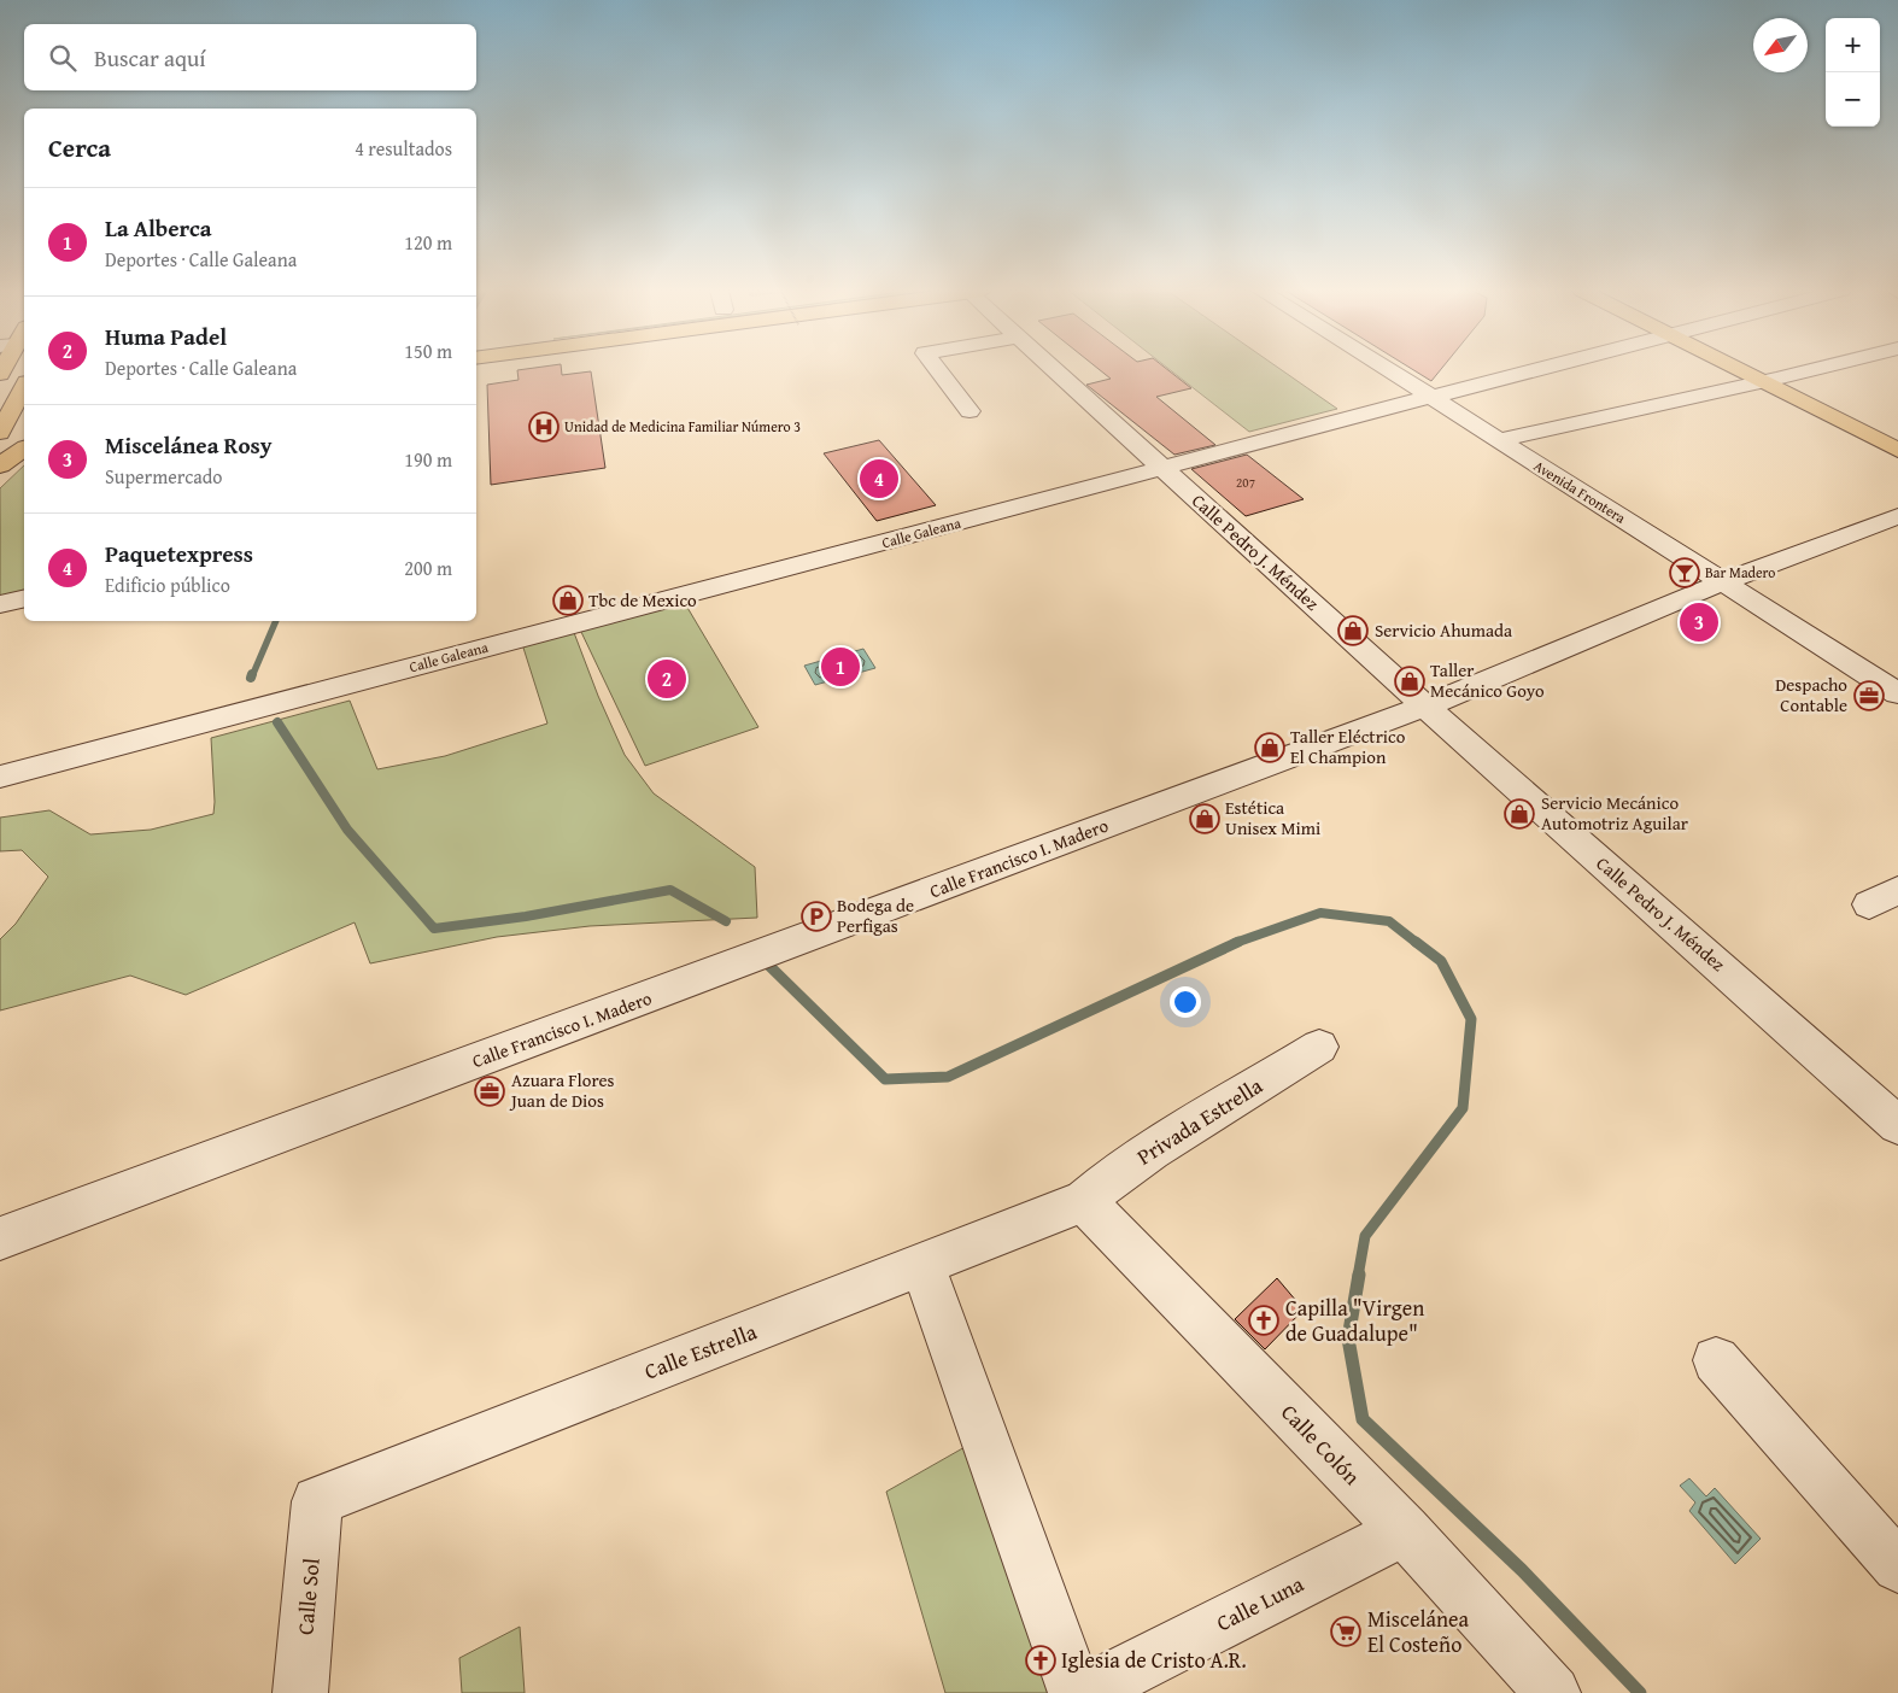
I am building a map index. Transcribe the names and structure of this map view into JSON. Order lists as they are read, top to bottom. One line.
{"streets":{"street":["Avenida Frontera","Calle Galeana","Calle Pedro J. Méndez","Calle Francisco I. Madero","Privada Estrella","Calle Estrella","Calle Colón","Calle Sol","Calle Luna"]},"crossings":[["Avenida Frontera","Calle Galeana"],["Avenida Frontera","Calle Francisco I. Madero"],["Calle Galeana","Calle Pedro J. Méndez"],["Calle Pedro J. Méndez","Calle Francisco I. Madero"],["Privada Estrella","Calle Estrella"],["Privada Estrella","Calle Colón"],["Calle Estrella","Calle Colón"],["Calle Estrella","Calle Sol"],["Calle Colón","Calle Luna"]],"places":{"hospital":["Unidad de Medicina Familiar Número 3"],"bar":["Bar Madero"],"shop":["Tbc de Mexico","Servicio Ahumada","Taller Mecánico Goyo","Taller Eléctrico El Champion","Servicio Mecánico Automotriz Aguilar","Estética Unisex Mimi"],"office":["Despacho Contable","Azuara Flores Juan de Dios"],"parking":["Bodega de Perfigas"],"church":["Capilla \"Virgen de Guadalupe\"","Iglesia de Cristo A.R."],"supermarket":["Miscelánea El Costeño"]},"house_numbers":["207"],"north":"bottom left","page":{"map_buttons":["+","−"],"search":"Buscar aquí","heading":["Cerca","4 resultados"],"list":[{"mark":"1","name":"La Alberca","note":"Deportes · Calle Galeana","value":"120 m"},{"mark":"2","name":"Huma Padel","note":"Deportes · Calle Galeana","value":"150 m"},{"mark":"3","name":"Miscelánea Rosy","note":"Supermercado","value":"190 m"},{"mark":"4","name":"Paquetexpress","note":"Edificio público","value":"200 m"}],"pins":["4","3","1","2"]}}
